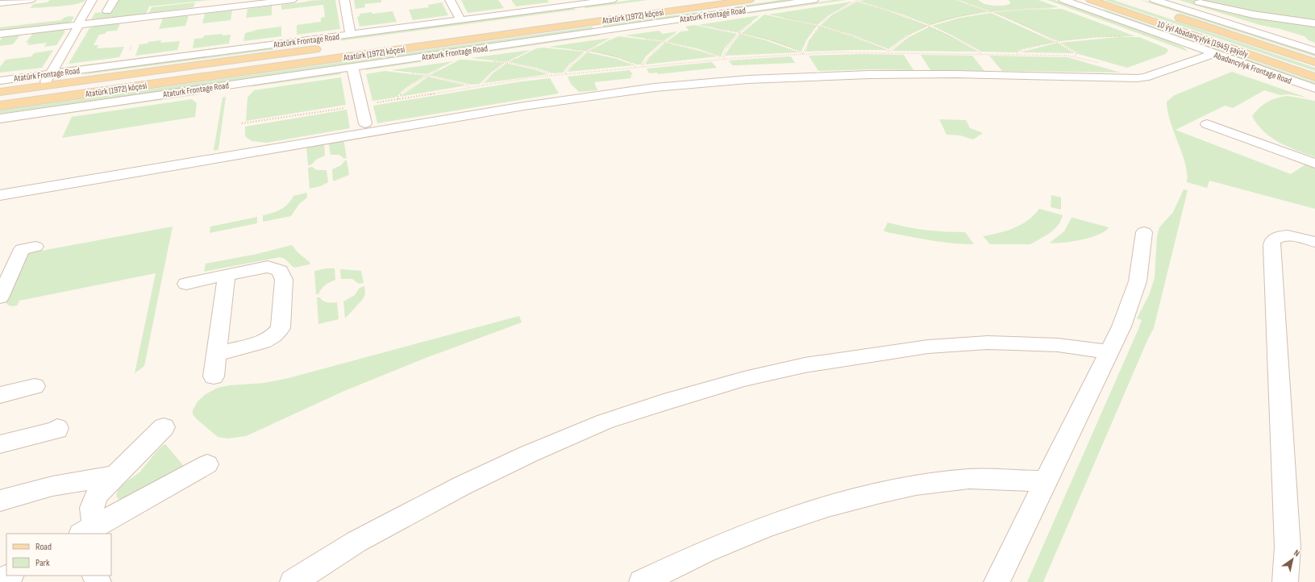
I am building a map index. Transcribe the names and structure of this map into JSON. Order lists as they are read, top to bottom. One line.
{"streets":{"main road":["Atatürk (1972) köçesi","10 ýyl Abadançylyk (1945) şaýoly"],"street":["Ataturk Frontage Road","Atatürk Frontage Road","Abadancylyk Frontage Road"]},"crossings":[["Atatürk (1972) köçesi","Atatürk Frontage Road"]],"legend":["Road","Park"],"north":"top right"}
